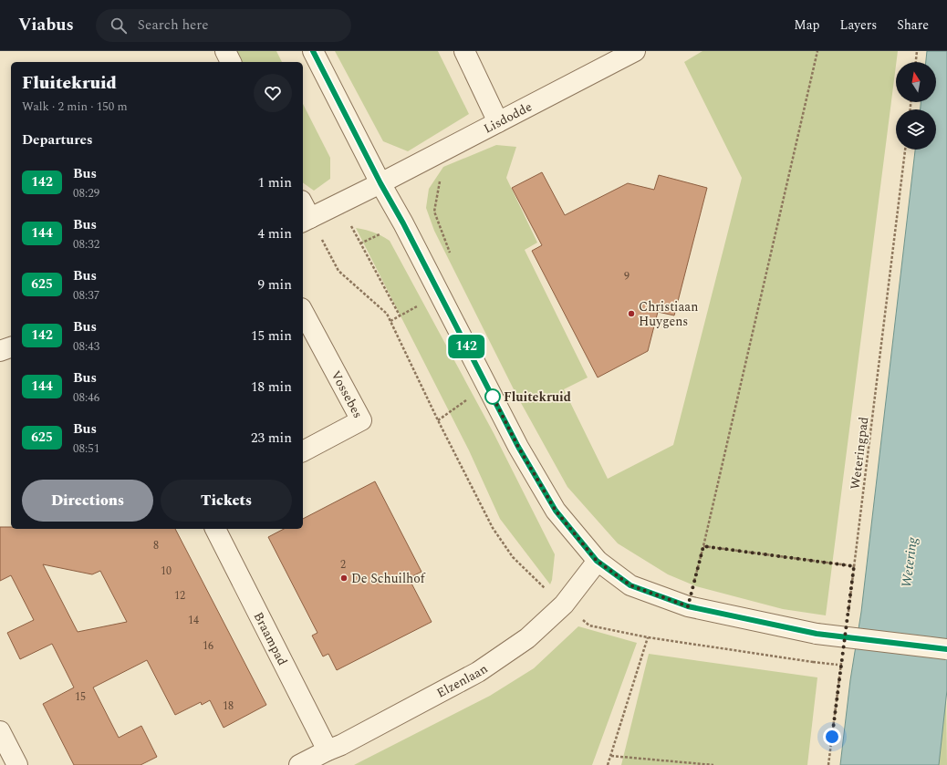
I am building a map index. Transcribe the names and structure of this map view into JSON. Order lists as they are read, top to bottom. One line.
{"streets":{"street":["Lisdodde","Vossebes","Braampad","Elzenlaan"],"path":["Weteringpad"]},"crossings":[["Braampad","Elzenlaan"]],"water":["Wetering"],"places":["Christiaan Huygens","Fluitekruid","De Schuilhof"],"lines":["bus line 142"],"house_numbers":["9","8","2","10","12","14","16","15","18"],"north":"top","page":{"header":"Viabus","search":"Search here","nav":["Map","Layers","Share"],"on_map":"142","heading":[["Fluitekruid","Walk · 2 min · 150 m"],"Departures"],"list":[{"mark":"142","name":"Bus","note":"08:29","value":"1 min"},{"mark":"144","name":"Bus","note":"08:32","value":"4 min"},{"mark":"625","name":"Bus","note":"08:37","value":"9 min"},{"mark":"142","name":"Bus","note":"08:43","value":"15 min"},{"mark":"144","name":"Bus","note":"08:46","value":"18 min"},{"mark":"625","name":"Bus","note":"08:51","value":"23 min"}],"buttons":["Directions","Tickets"]}}
